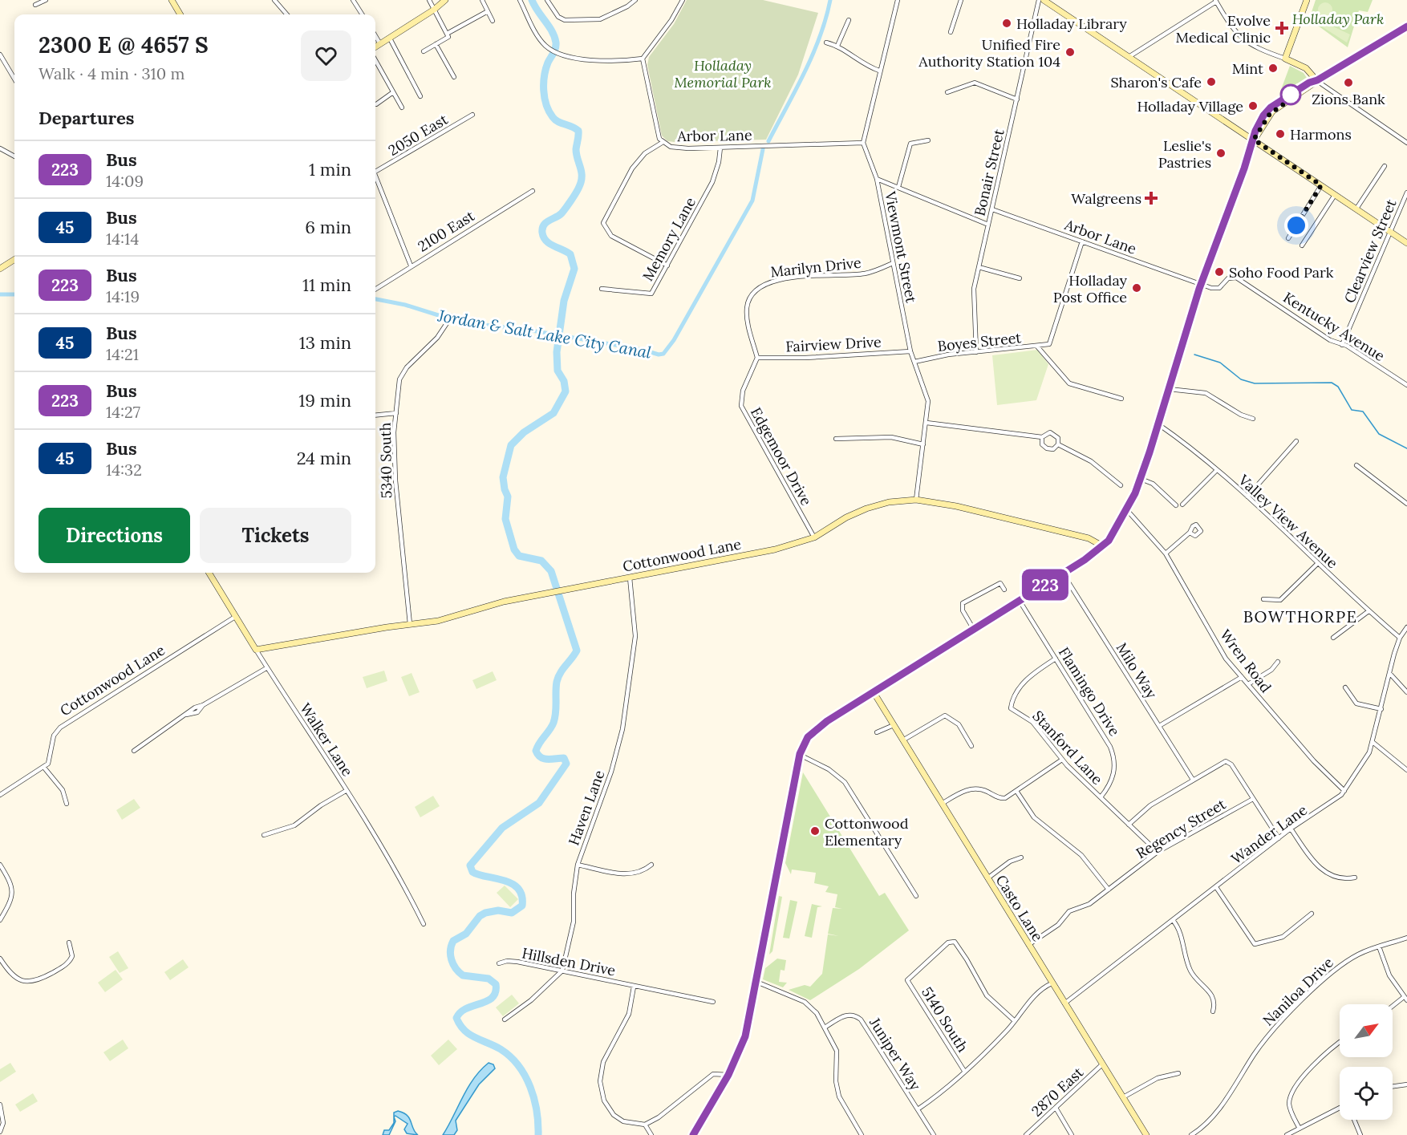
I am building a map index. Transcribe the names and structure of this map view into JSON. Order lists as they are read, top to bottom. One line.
{"streets":{"street":["2050 East","Arbor Lane","Bonair Street","2100 East","Memory Lane","Viewmont Street","Clearview Street","Marilyn Drive","Kentucky Avenue","Boyes Street","Fairview Drive","Edgemoor Drive","5340 South","Valley View Avenue","Cottonwood Lane","Wren Road","Milo Way","Flamingo Drive","Walker Lane","Stanford Lane","Haven Lane","Regency Street","Wander Lane","Casto Lane","Hillsden Drive","Naniloa Drive","5140 South","Juniper Way","2870 East"]},"crossings":[["Arbor Lane","Bonair Street"],["Arbor Lane","Memory Lane"],["Arbor Lane","Viewmont Street"],["Arbor Lane","Kentucky Avenue"],["Arbor Lane","Boyes Street"],["Bonair Street","Boyes Street"],["Viewmont Street","Marilyn Drive"],["Viewmont Street","Boyes Street"],["Viewmont Street","Fairview Drive"],["Viewmont Street","Cottonwood Lane"],["Clearview Street","Kentucky Avenue"],["Marilyn Drive","Fairview Drive"],["Marilyn Drive","Edgemoor Drive"],["Fairview Drive","Edgemoor Drive"],["Edgemoor Drive","Cottonwood Lane"],["5340 South","Cottonwood Lane"],["Valley View Avenue","Wander Lane"],["Cottonwood Lane","Walker Lane"],["Cottonwood Lane","Haven Lane"],["Wren Road","Wander Lane"],["Flamingo Drive","Stanford Lane"],["Stanford Lane","Regency Street"],["Haven Lane","Hillsden Drive"],["Regency Street","Casto Lane"],["Wander Lane","Casto Lane"],["Casto Lane","2870 East"]],"districts":["BOWTHORPE"],"water":["Jordan & Salt Lake City Canal"],"parks":["Holladay Park","Holladay Memorial Park"],"places":{"other":["Holladay Library","Unified Fire Authority Station 104","Mint","Sharon's Cafe","Zions Bank","Holladay Village","Harmons","Leslie's Pastries","Soho Food Park","Holladay Post Office","Cottonwood Elementary"],"health":["Evolve Medical Clinic","Walgreens"]},"lines":["bus line 223"],"north":"top right","page":{"on_map":"223","heading":[["2300 E @ 4657 S","Walk · 4 min · 310 m"],"Departures"],"list":[{"mark":"223","name":"Bus","note":"14:09","value":"1 min"},{"mark":"45","name":"Bus","note":"14:14","value":"6 min"},{"mark":"223","name":"Bus","note":"14:19","value":"11 min"},{"mark":"45","name":"Bus","note":"14:21","value":"13 min"},{"mark":"223","name":"Bus","note":"14:27","value":"19 min"},{"mark":"45","name":"Bus","note":"14:32","value":"24 min"}],"buttons":["Directions","Tickets"]}}
